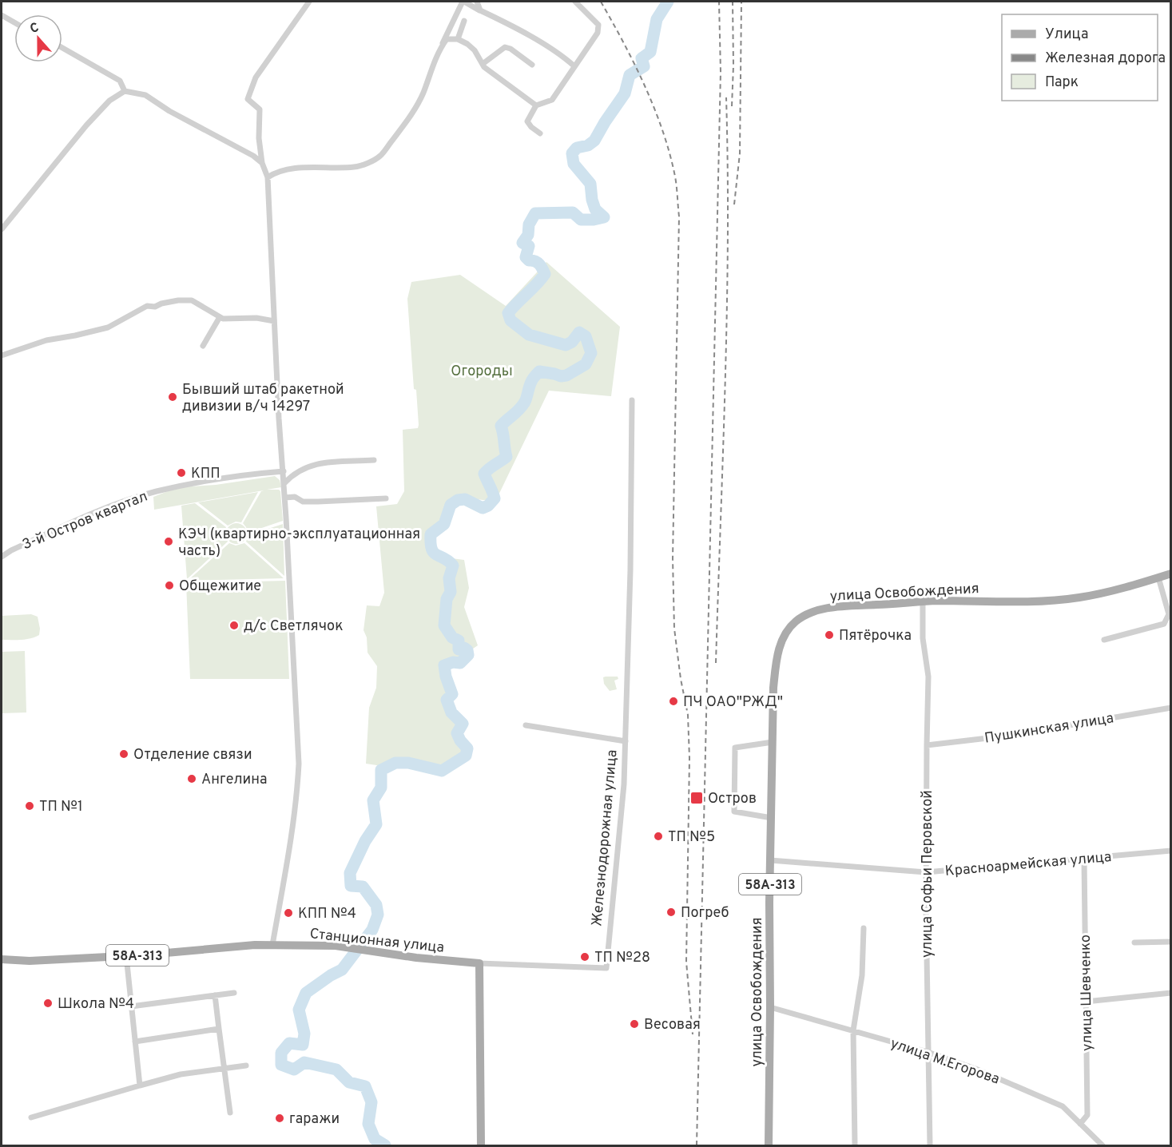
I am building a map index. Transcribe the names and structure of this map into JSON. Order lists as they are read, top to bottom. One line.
{"streets":{"main road":["улица Освобождения","58А-313","Станционная улица"],"street":["3-й Остров квартал","Пушкинская улица","Железнодорожная улица","Красноармейская улица","улица Софьи Перовской","улица Шевченко","улица М.Егорова"]},"crossings":[["улица Освобождения","Красноармейская улица"],["улица Освобождения","улица Софьи Перовской"],["улица Освобождения","улица М.Егорова"],["Пушкинская улица","улица Софьи Перовской"],["Железнодорожная улица","Станционная улица"],["Красноармейская улица","улица Софьи Перовской"],["Красноармейская улица","улица Шевченко"],["улица Софьи Перовской","улица М.Егорова"],["58А-313","Станционная улица"],["улица Шевченко","улица М.Егорова"]],"parks":["Огороды"],"places":{"other":["Бывший штаб ракетной дивизии в/ч 14297","КПП","КЭЧ (квартирно-эксплуатационная часть)","Общежитие","д/с Светлячок","Пятёрочка","ПЧ ОАО\"РЖД\"","Отделение связи","Ангелина","ТП №1","ТП №5","Погреб","КПП №4","ТП №28","Школа №4","Весовая","гаражи"],"transit":["Остров"]},"legend":["Улица","Железная дорога","Парк"],"north":"top"}
